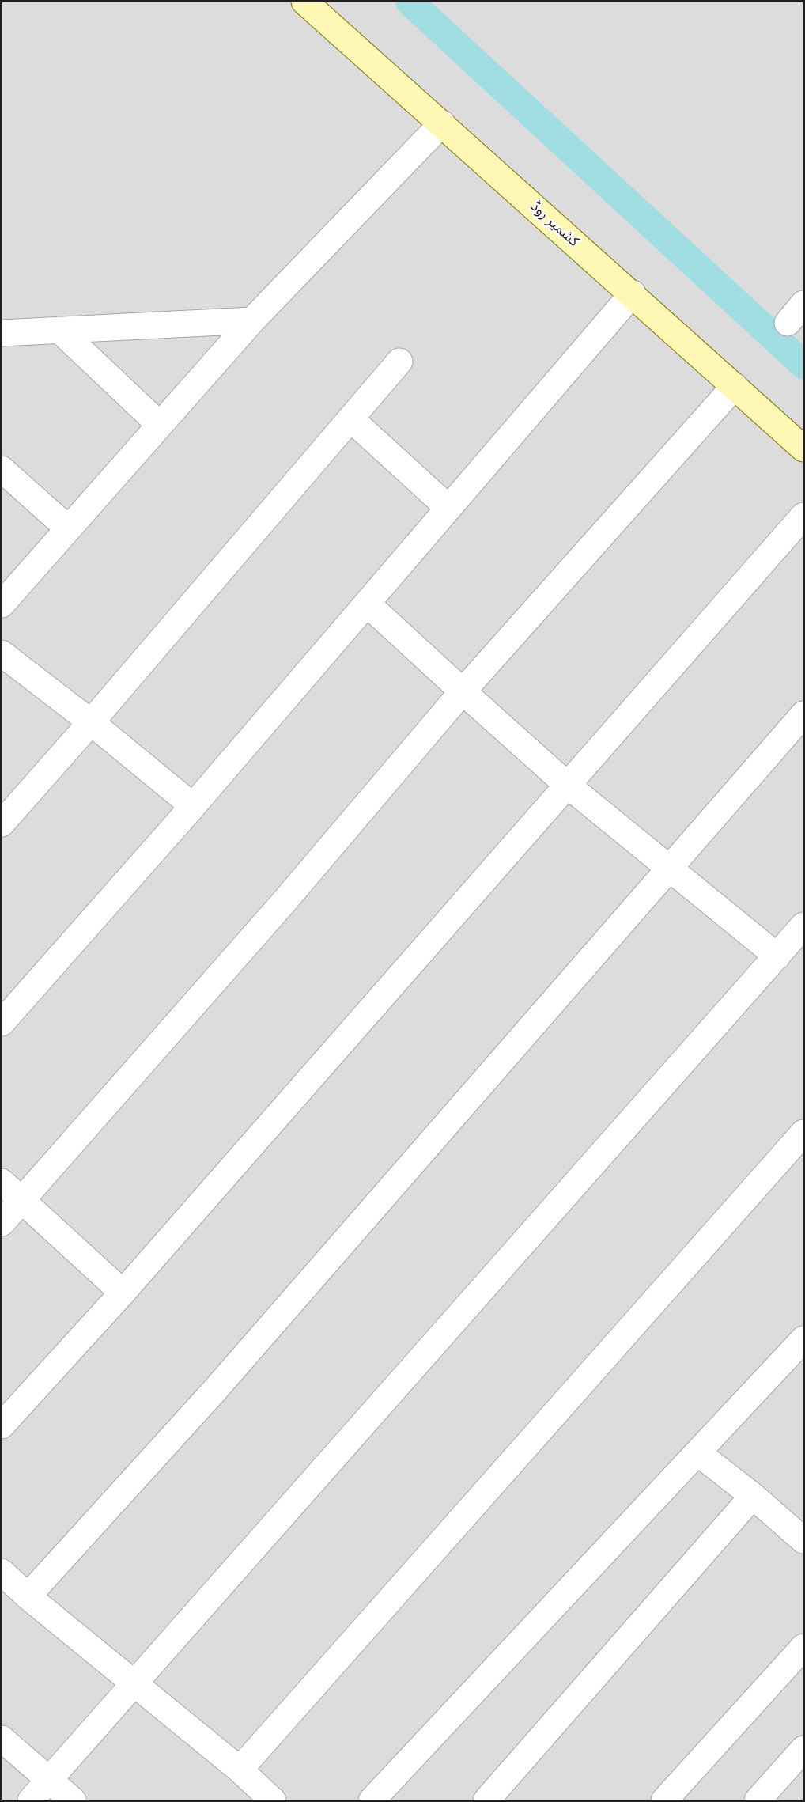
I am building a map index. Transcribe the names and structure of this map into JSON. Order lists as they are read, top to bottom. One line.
{"streets":{"main road":["کشمیر روڈ"]}}
